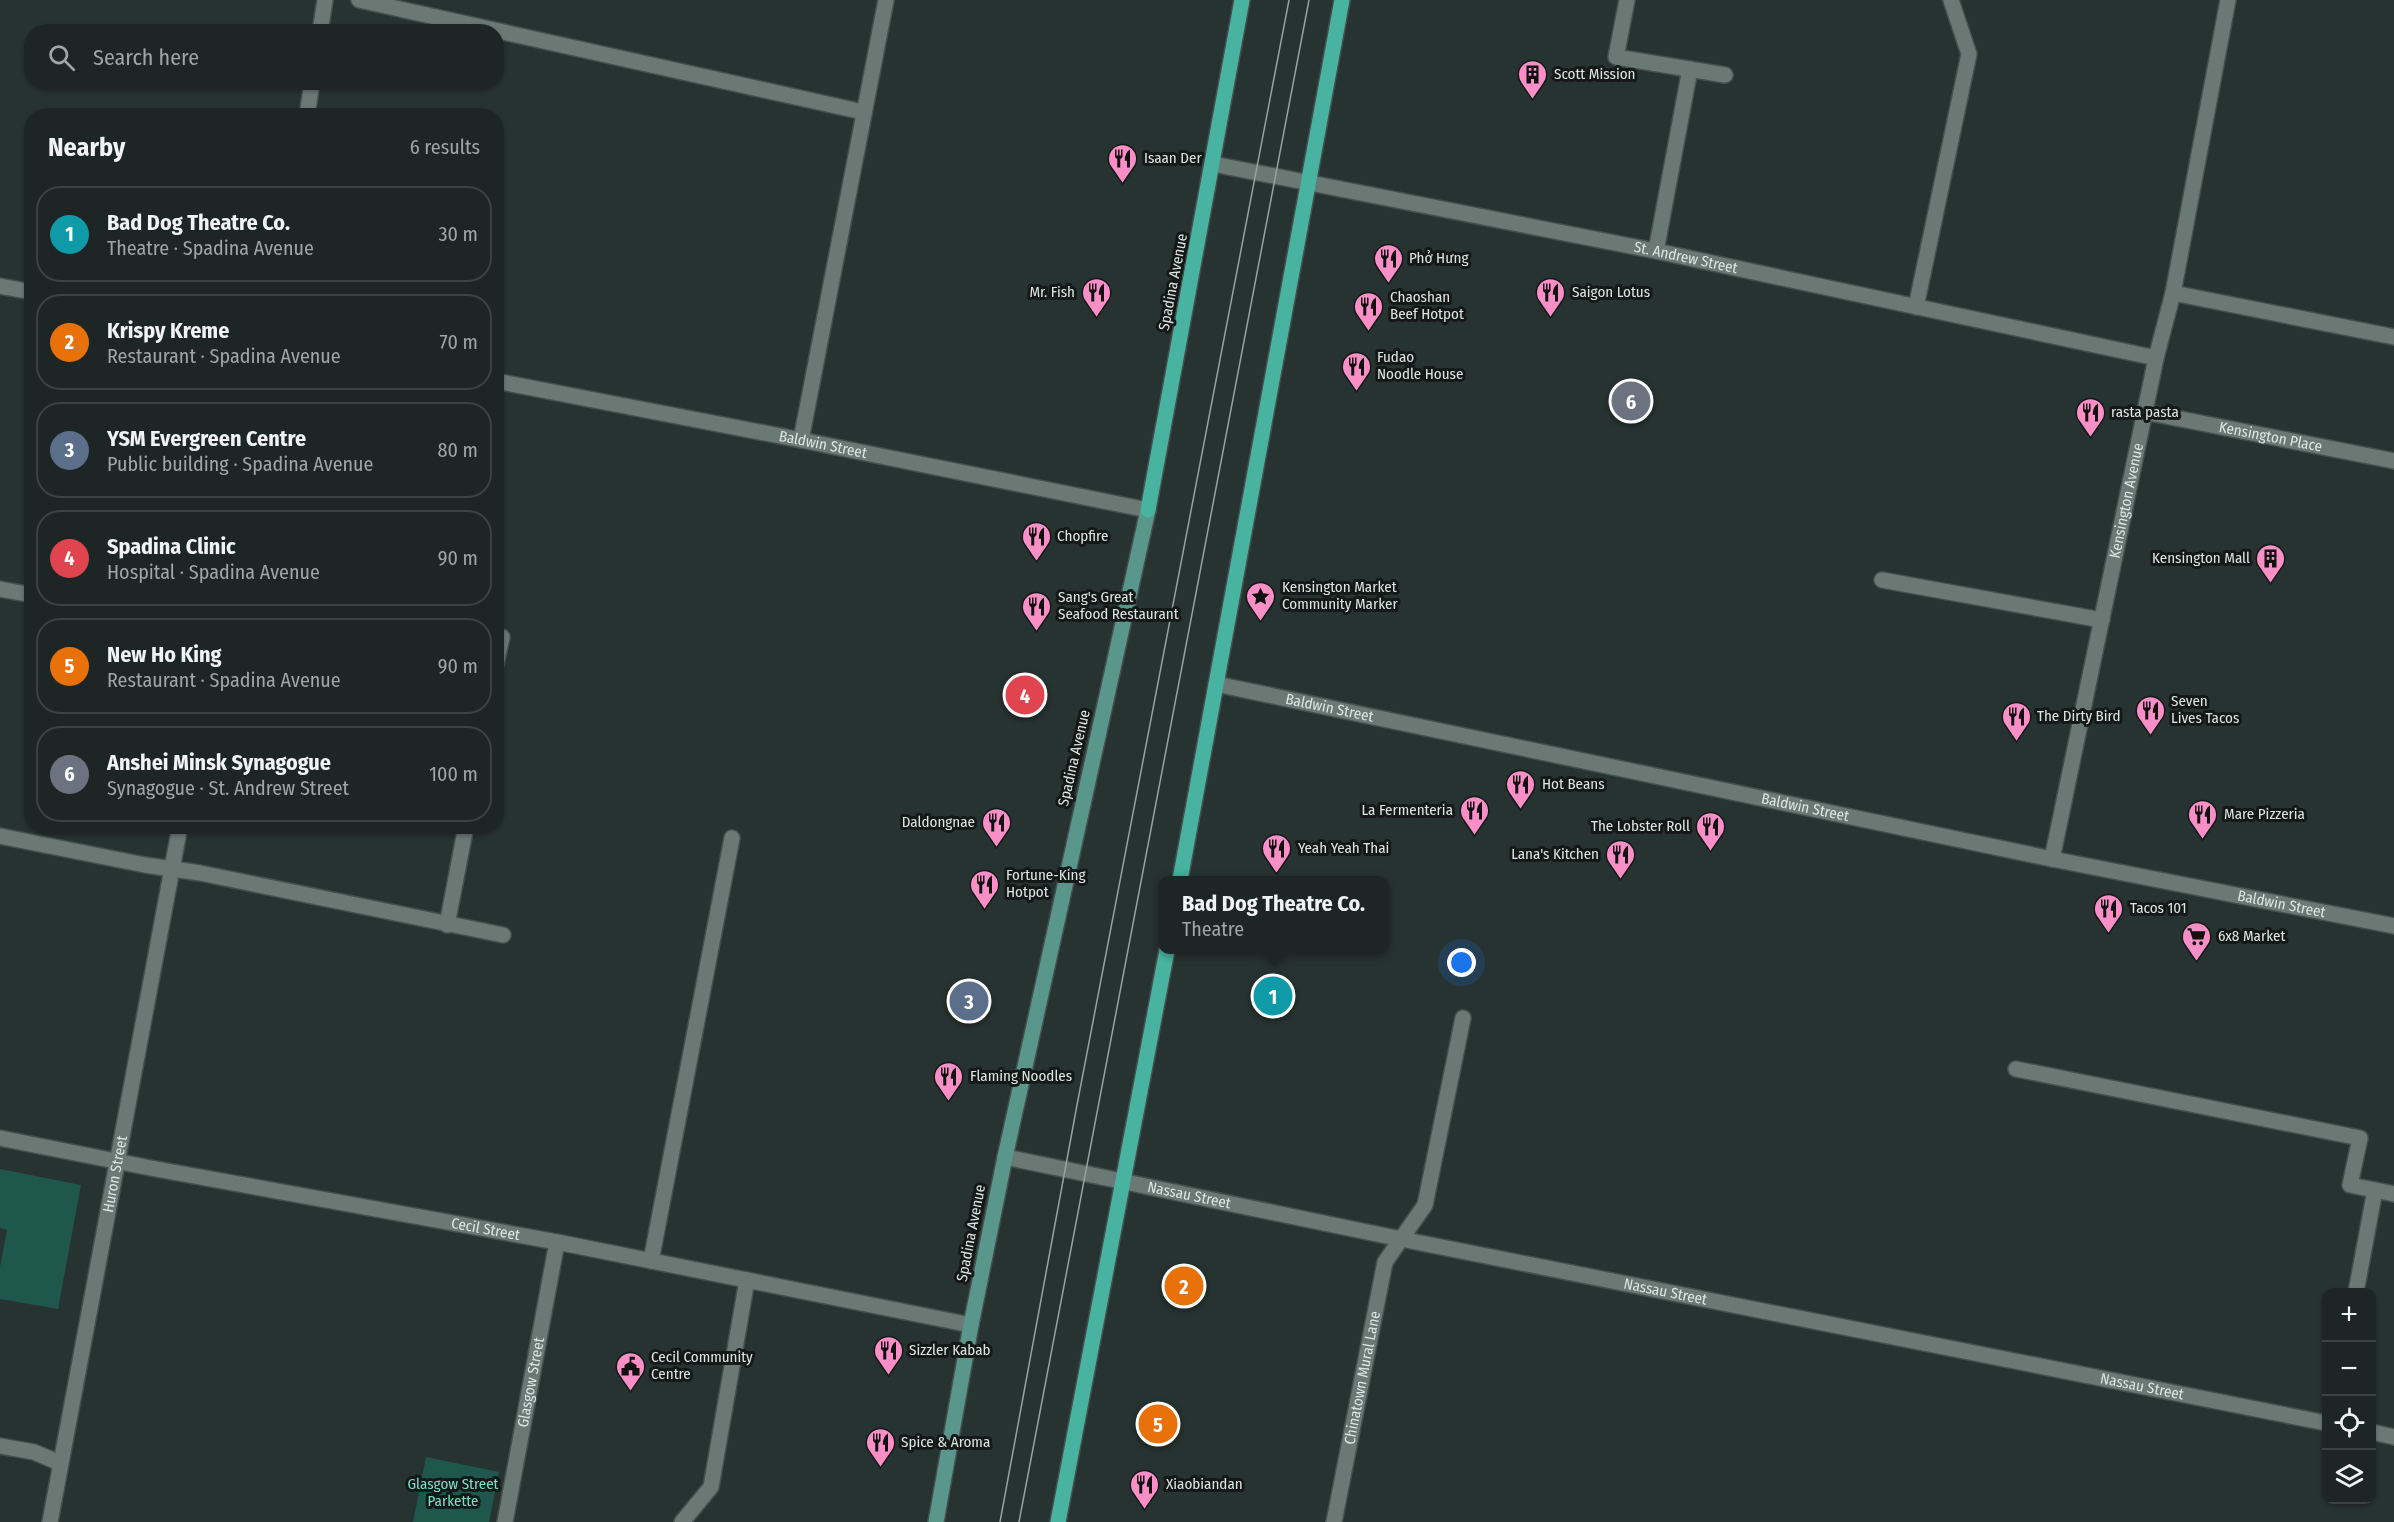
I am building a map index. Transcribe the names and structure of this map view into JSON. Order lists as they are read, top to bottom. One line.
{"streets":{"main road":["Spadina Avenue"],"street":["St. Andrew Street","Kensington Place","Baldwin Street","Kensington Avenue","Huron Street","Nassau Street","Cecil Street","Chinatown Mural Lane","Glasgow Street"]},"crossings":[["St. Andrew Street","Spadina Avenue"],["St. Andrew Street","Kensington Avenue"],["Spadina Avenue","Baldwin Street"],["Spadina Avenue","Nassau Street"],["Spadina Avenue","Cecil Street"],["Kensington Place","Kensington Avenue"],["Baldwin Street","Kensington Avenue"],["Huron Street","Cecil Street"],["Nassau Street","Chinatown Mural Lane"],["Cecil Street","Glasgow Street"]],"parks":["Glasgow Street Parkette"],"places":{"building":["Scott Mission","Kensington Mall"],"restaurant":["Isaan Der","Phở Hưng","Mr. Fish","Saigon Lotus","Chaoshan Beef Hotpot","Fudao Noodle House","rasta pasta","Chopfire","Sang's Great Seafood Restaurant","Seven Lives Tacos","The Dirty Bird","Hot Beans","La Fermenteria","Mare Pizzeria","Daldongnae","The Lobster Roll","Yeah Yeah Thai","Lana's Kitchen","Fortune-King Hotpot","Tacos 101","Flaming Noodles","Sizzler Kabab","Spice & Aroma","Xiaobiandan"],"place":["Kensington Market Community Marker"],"supermarket":["6x8 Market"],"public building":["Cecil Community Centre"]},"page":{"search":"Search here","heading":["Nearby","6 results"],"list":[{"mark":"1","name":"Bad Dog Theatre Co.","note":"Theatre · Spadina Avenue","value":"30 m"},{"mark":"2","name":"Krispy Kreme","note":"Restaurant · Spadina Avenue","value":"70 m"},{"mark":"3","name":"YSM Evergreen Centre","note":"Public building · Spadina Avenue","value":"80 m"},{"mark":"4","name":"Spadina Clinic","note":"Hospital · Spadina Avenue","value":"90 m"},{"mark":"5","name":"New Ho King","note":"Restaurant · Spadina Avenue","value":"90 m"},{"mark":"6","name":"Anshei Minsk Synagogue","note":"Synagogue · St. Andrew Street","value":"100 m"}],"pins":["6","4","1","3","2","5"],"popup":["Bad Dog Theatre Co.","Theatre"],"map_buttons":["+","−"]}}
